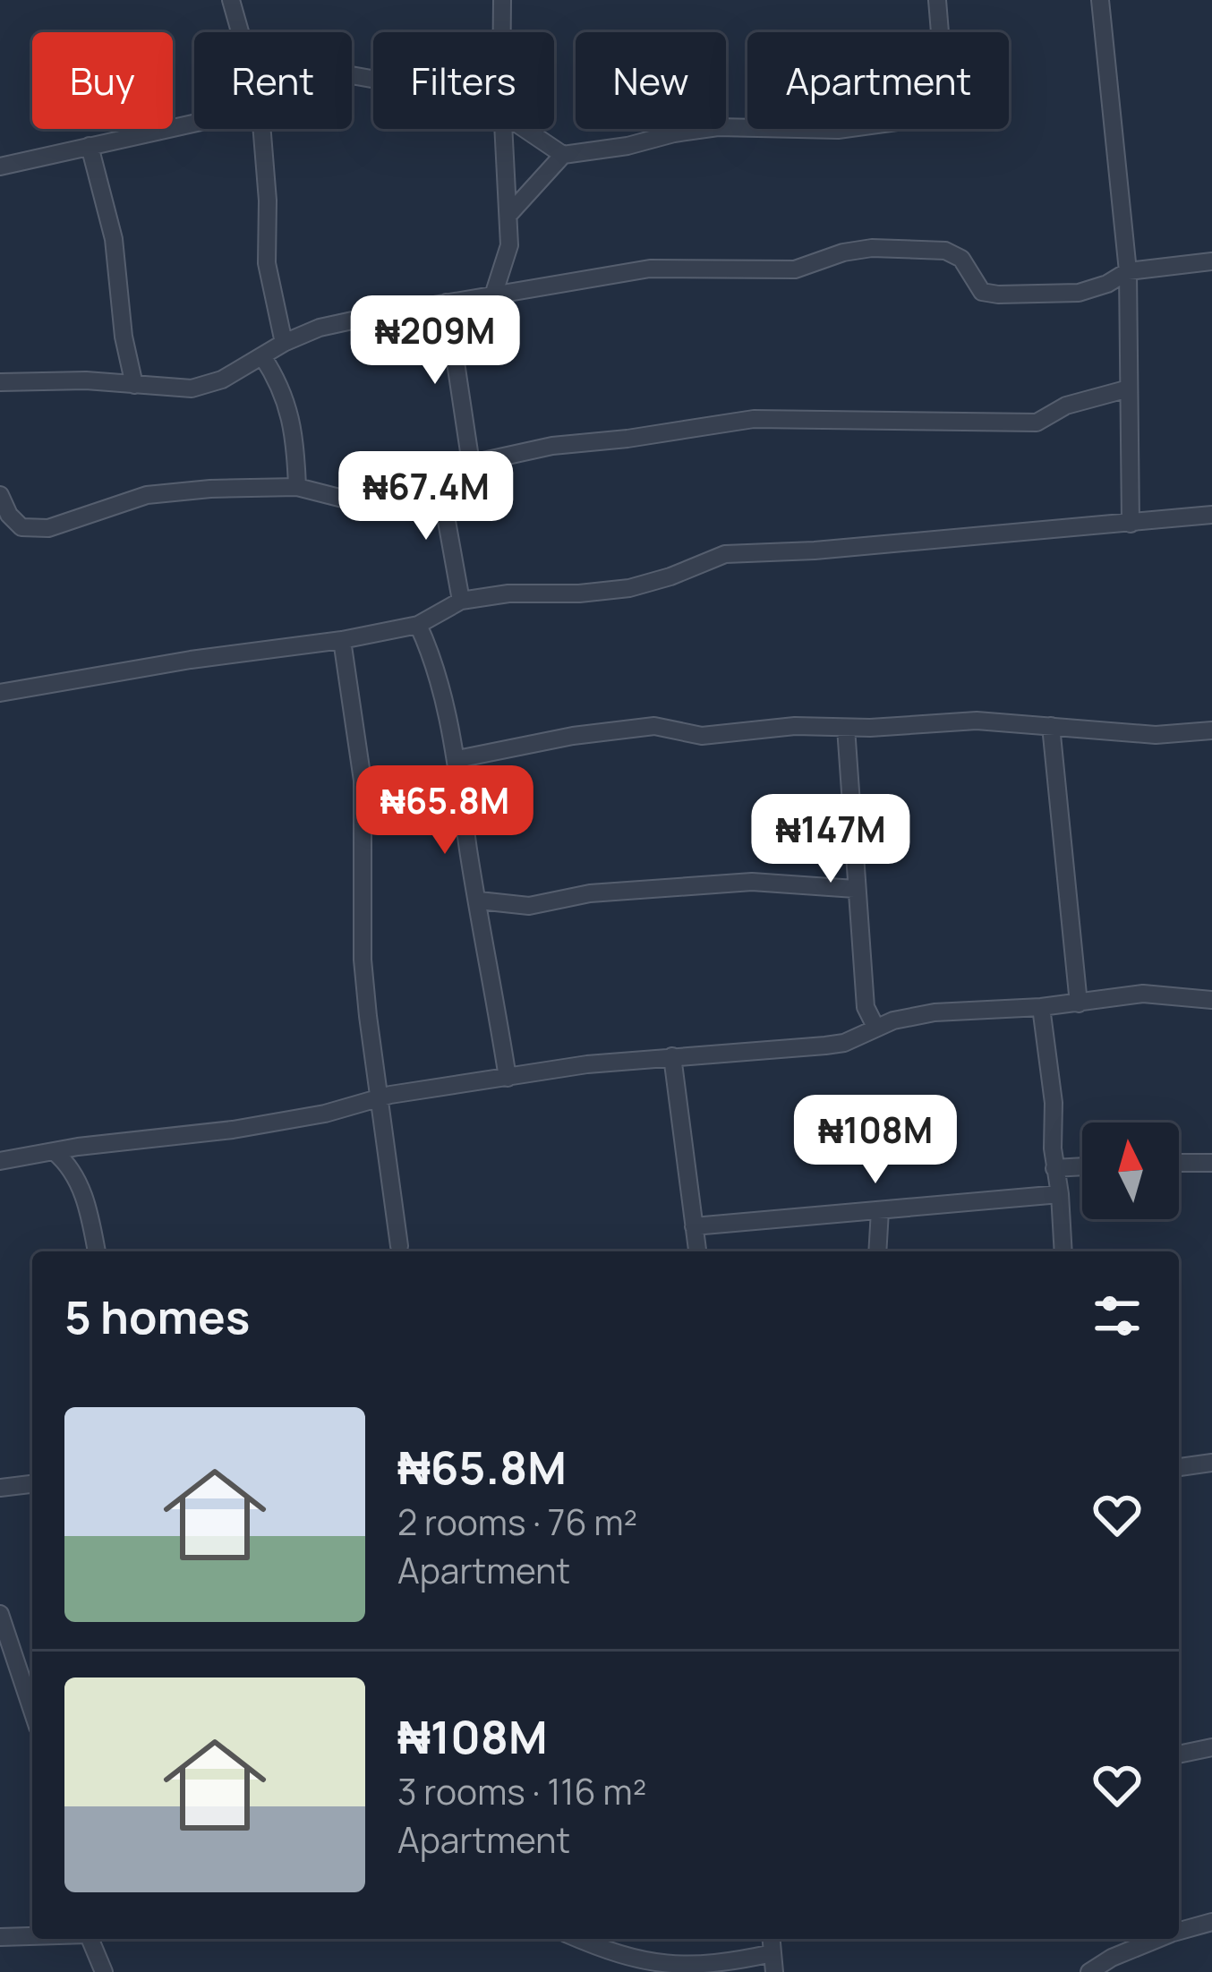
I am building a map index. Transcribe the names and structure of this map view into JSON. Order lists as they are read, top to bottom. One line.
{"north":"top","page":{"chip":["Buy","Rent","Filters","New","Apartment"],"price":["₦209M","₦67.4M","₦65.8M","₦147M","₦108M"],"heading":"5 homes","list":[{"name":"₦65.8M","note":"2 rooms · 76 m² · Apartment"},{"name":"₦108M","note":"3 rooms · 116 m² · Apartment"}]}}
